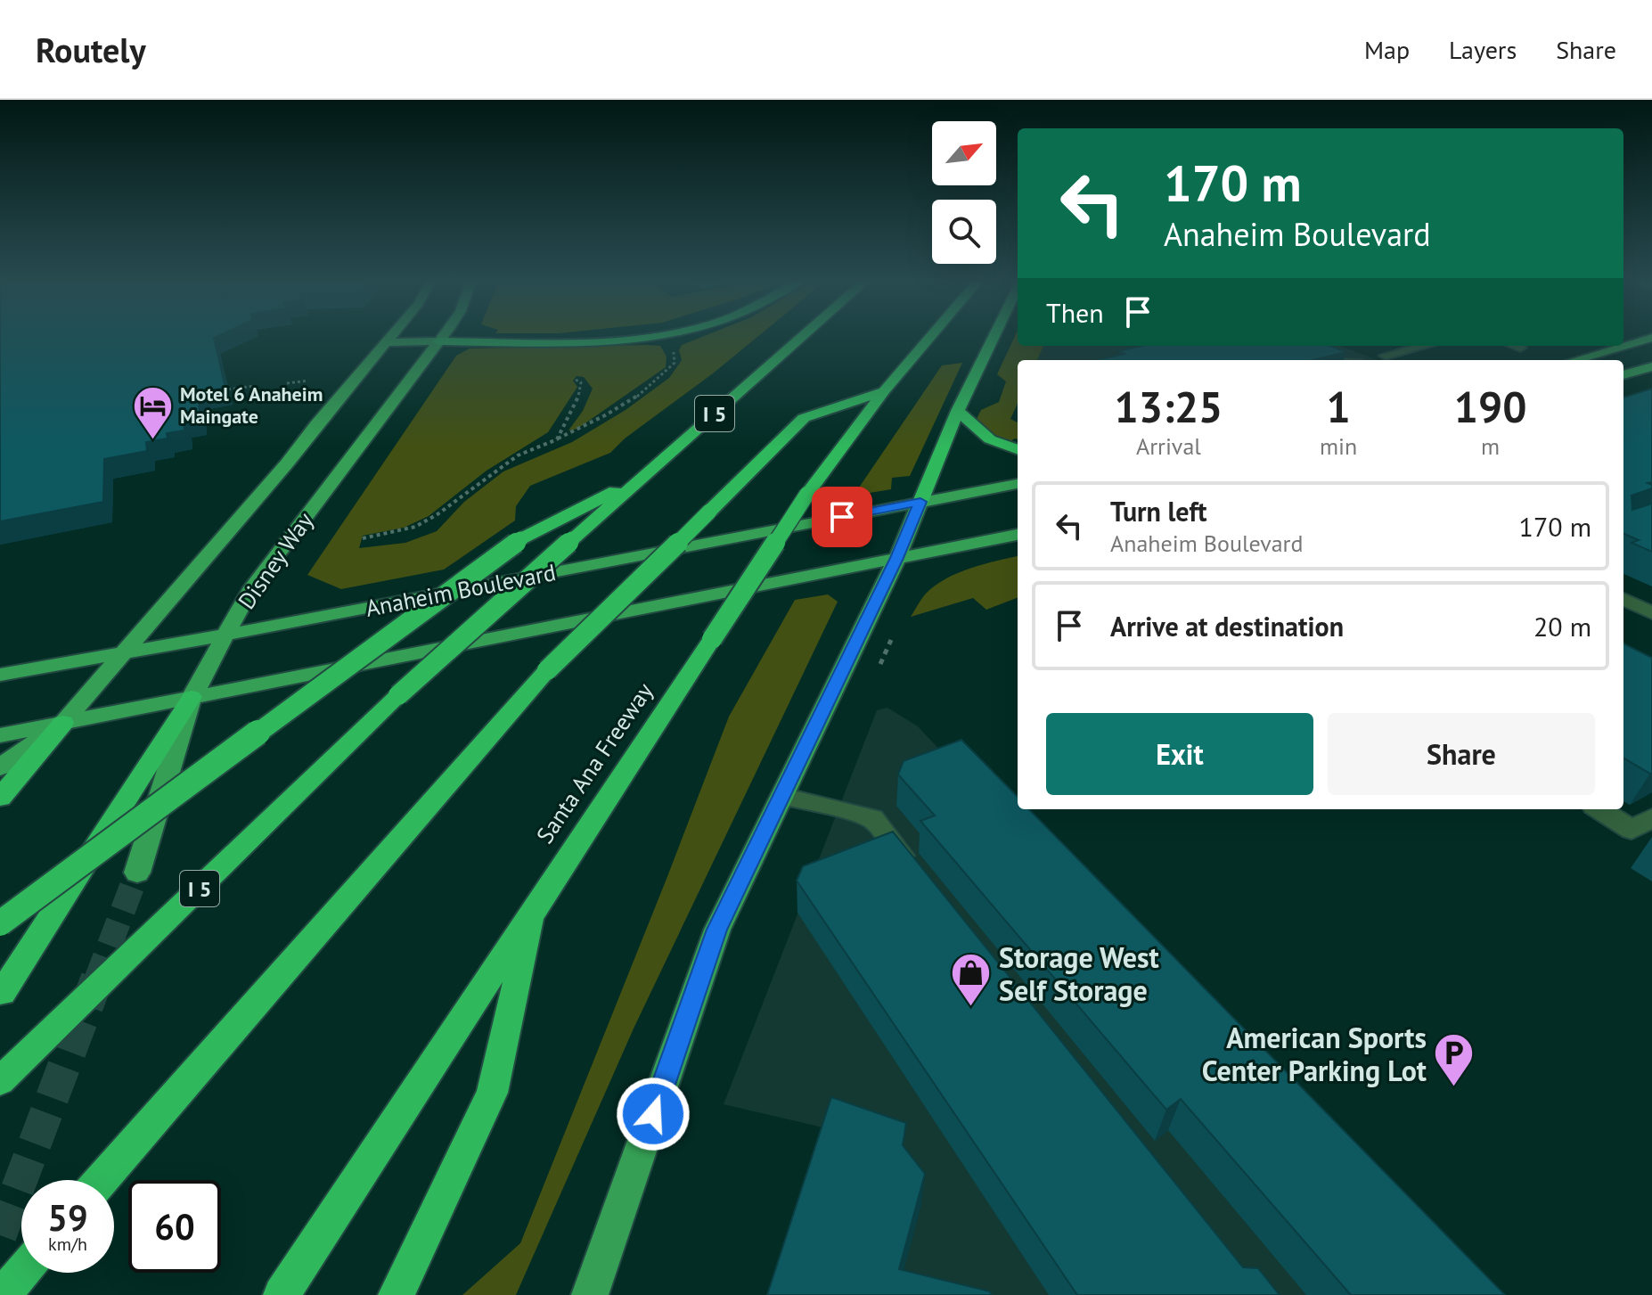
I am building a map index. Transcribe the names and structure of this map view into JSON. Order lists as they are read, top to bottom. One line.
{"streets":{"highway":["I 5","Santa Ana Freeway"],"main road":["Disney Way","Anaheim Boulevard"]},"crossings":[["Disney Way","Anaheim Boulevard"]],"places":{"hotel":["Motel 6 Anaheim Maingate"],"shop":["Storage West Self Storage"],"parking":["American Sports Center Parking Lot"]},"north":"top right","page":{"header":"Routely","nav":["Map","Layers","Share"],"turn":["170 m","Anaheim Boulevard"],"then":"Then","eta":["13:25","Arrival","1","min","190","m"],"list":[{"name":"Turn left","note":"Anaheim Boulevard","value":"170 m"},{"name":"Arrive at destination","value":"20 m"}],"buttons":["Exit","Share"],"speed":"59 km/h","limit":"60"}}
